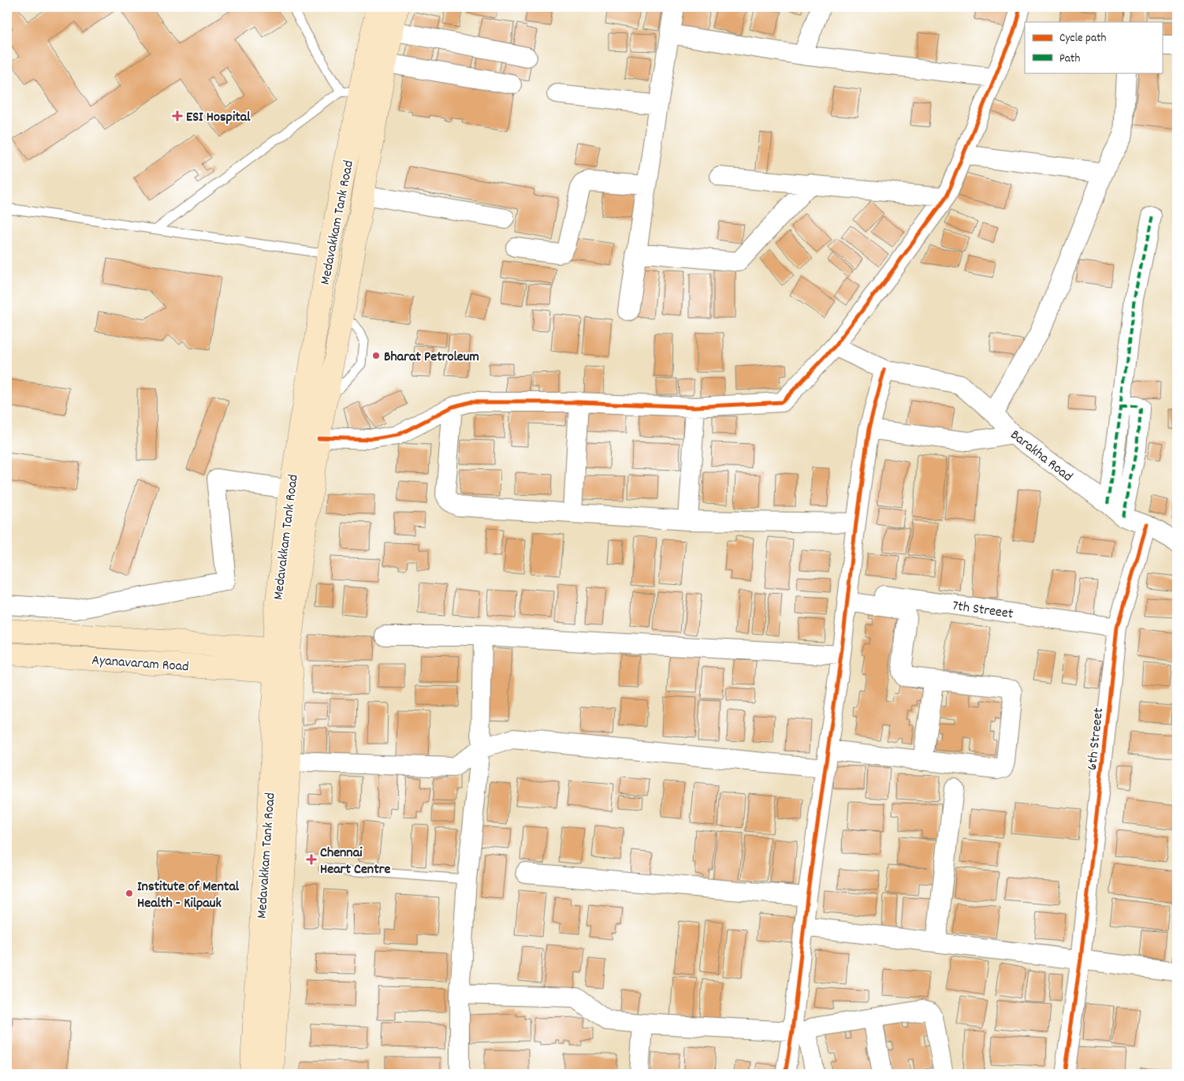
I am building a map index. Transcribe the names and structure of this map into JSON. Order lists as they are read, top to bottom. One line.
{"streets":{"main road":["Medavakkam Tank Road","Ayanavaram Road"],"street":["Barakha Road","7th Streeet","6th Streeet"]},"crossings":[["Medavakkam Tank Road","Ayanavaram Road"],["Barakha Road","6th Streeet"],["7th Streeet","6th Streeet"]],"places":{"health":["ESI Hospital","Chennai Heart Centre"],"other":["Bharat Petroleum","Institute of Mental Health - Kilpauk"]},"legend":["Cycle path","Path"]}
